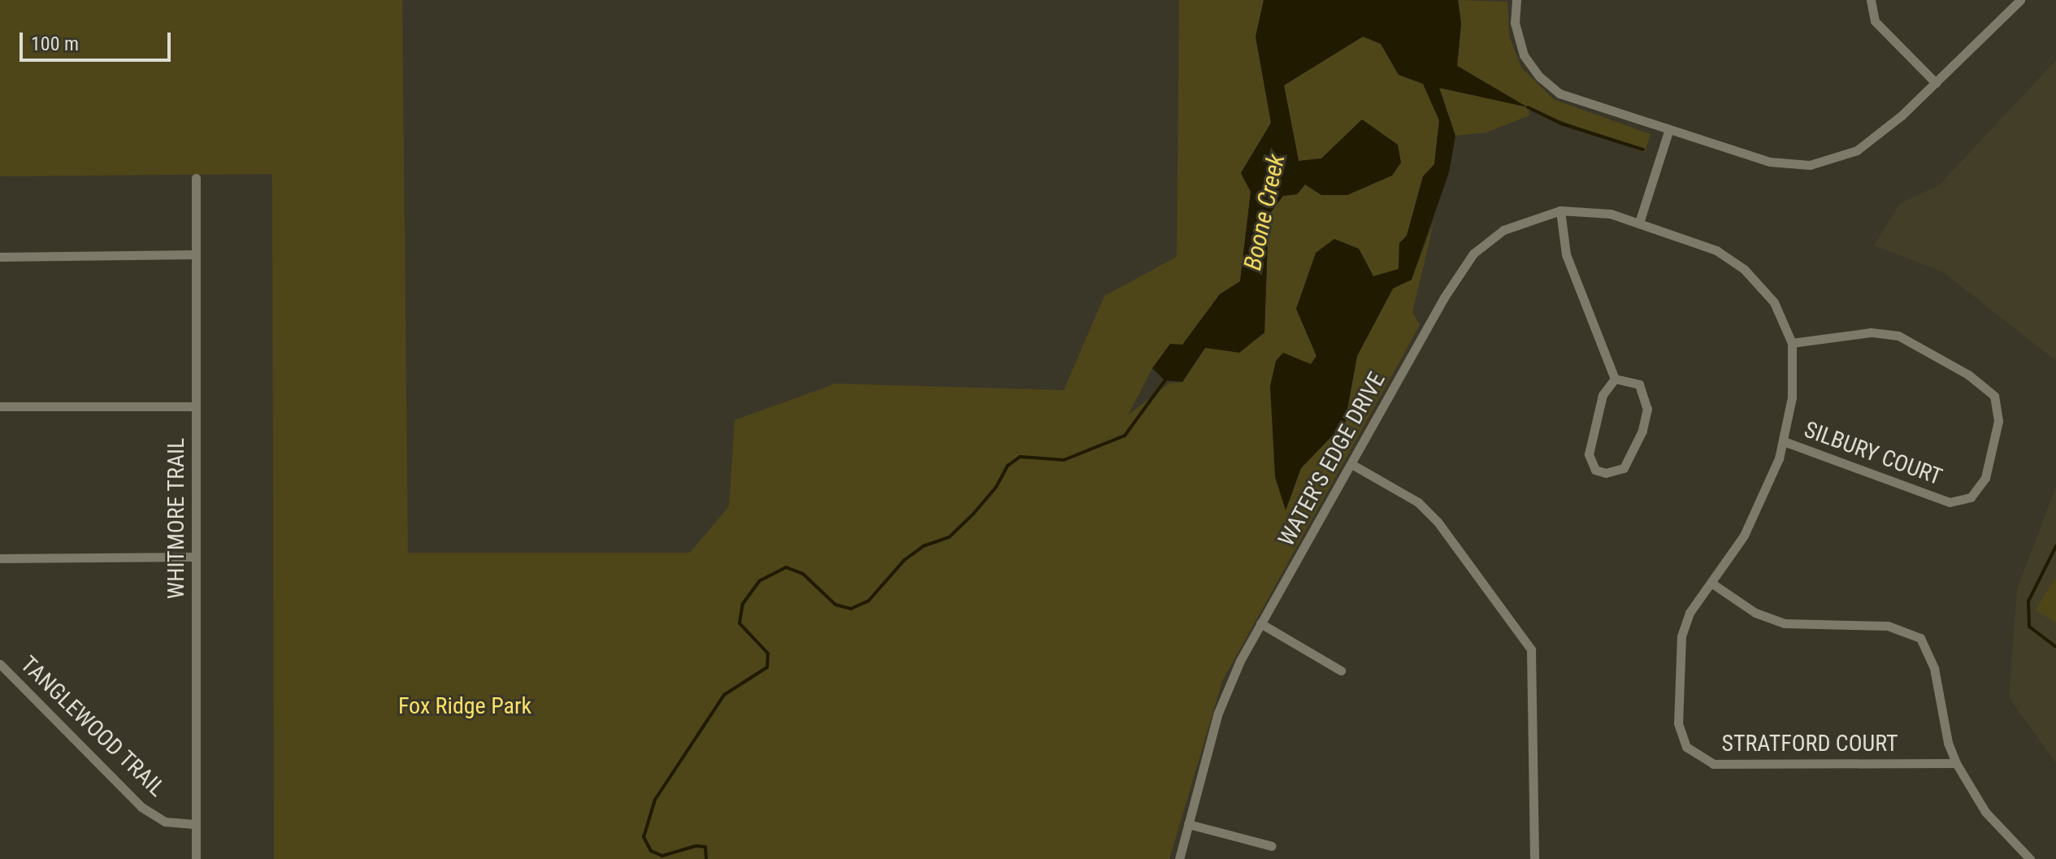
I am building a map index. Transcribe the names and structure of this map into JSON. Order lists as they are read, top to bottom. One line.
{"streets":{"street":["SILBURY COURT","WATER’S EDGE DRIVE","WHITMORE TRAIL","TANGLEWOOD TRAIL","STRATFORD COURT"]},"crossings":[["SILBURY COURT","WATER’S EDGE DRIVE"],["SILBURY COURT","STRATFORD COURT"],["WATER’S EDGE DRIVE","STRATFORD COURT"],["WHITMORE TRAIL","TANGLEWOOD TRAIL"]],"water":["Boone Creek"],"parks":["Fox Ridge Park"],"scale_bar":"100 m"}
